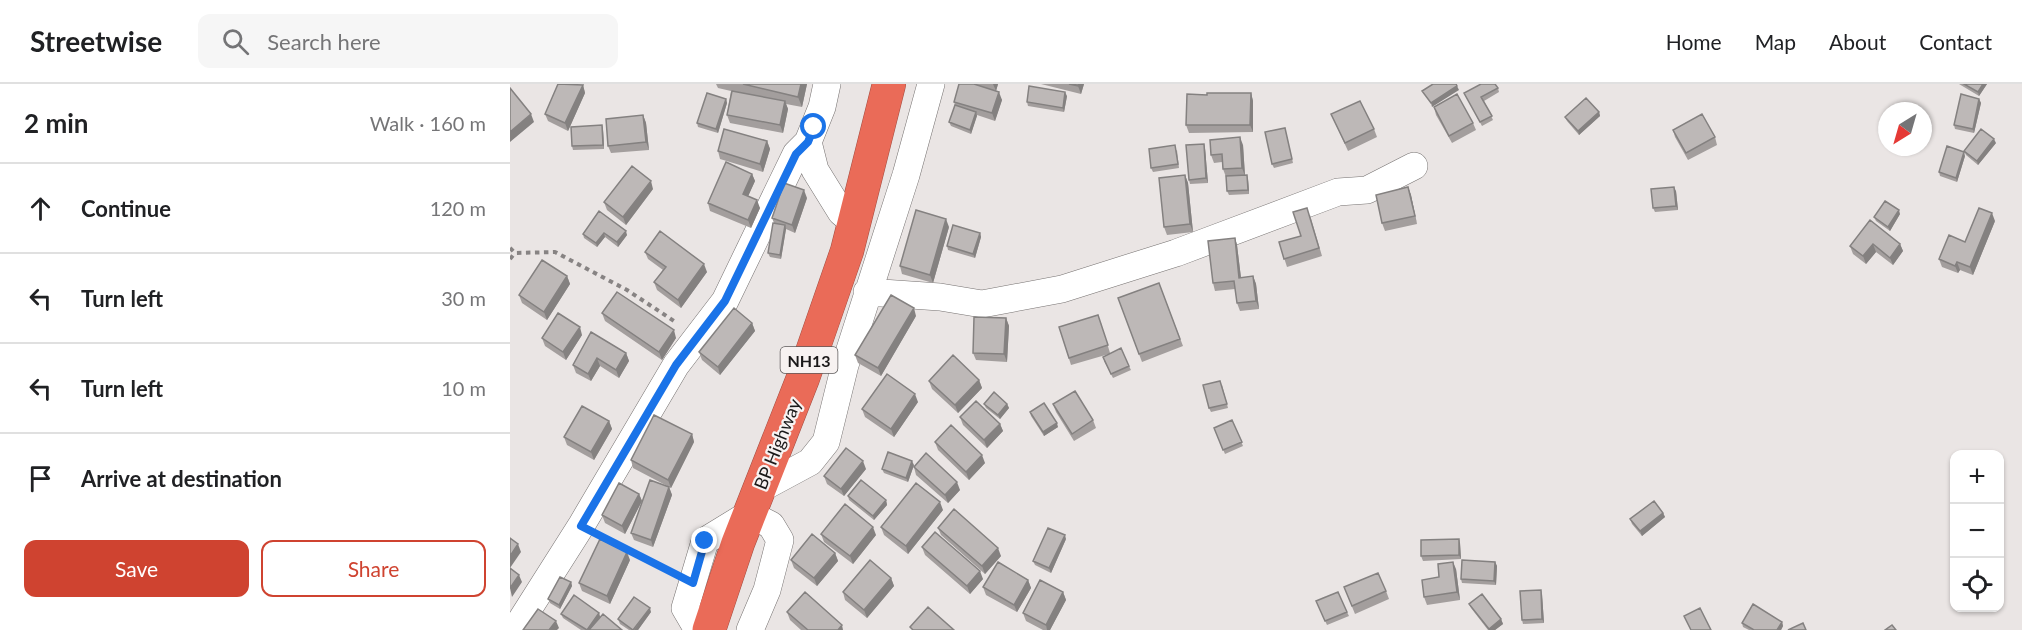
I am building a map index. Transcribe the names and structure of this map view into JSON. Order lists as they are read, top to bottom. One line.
{"streets":{"highway":["NH13","BP Highway"]},"north":"bottom left","page":{"header":"Streetwise","search":"Search here","nav":["Home","Map","About","Contact"],"heading":["2 min","Walk · 160 m"],"list":[["Continue","120 m"],["Turn left","30 m"],["Turn left","10 m"],"Arrive at destination"],"map_buttons":["+","−"],"buttons":["Save","Share"]}}
